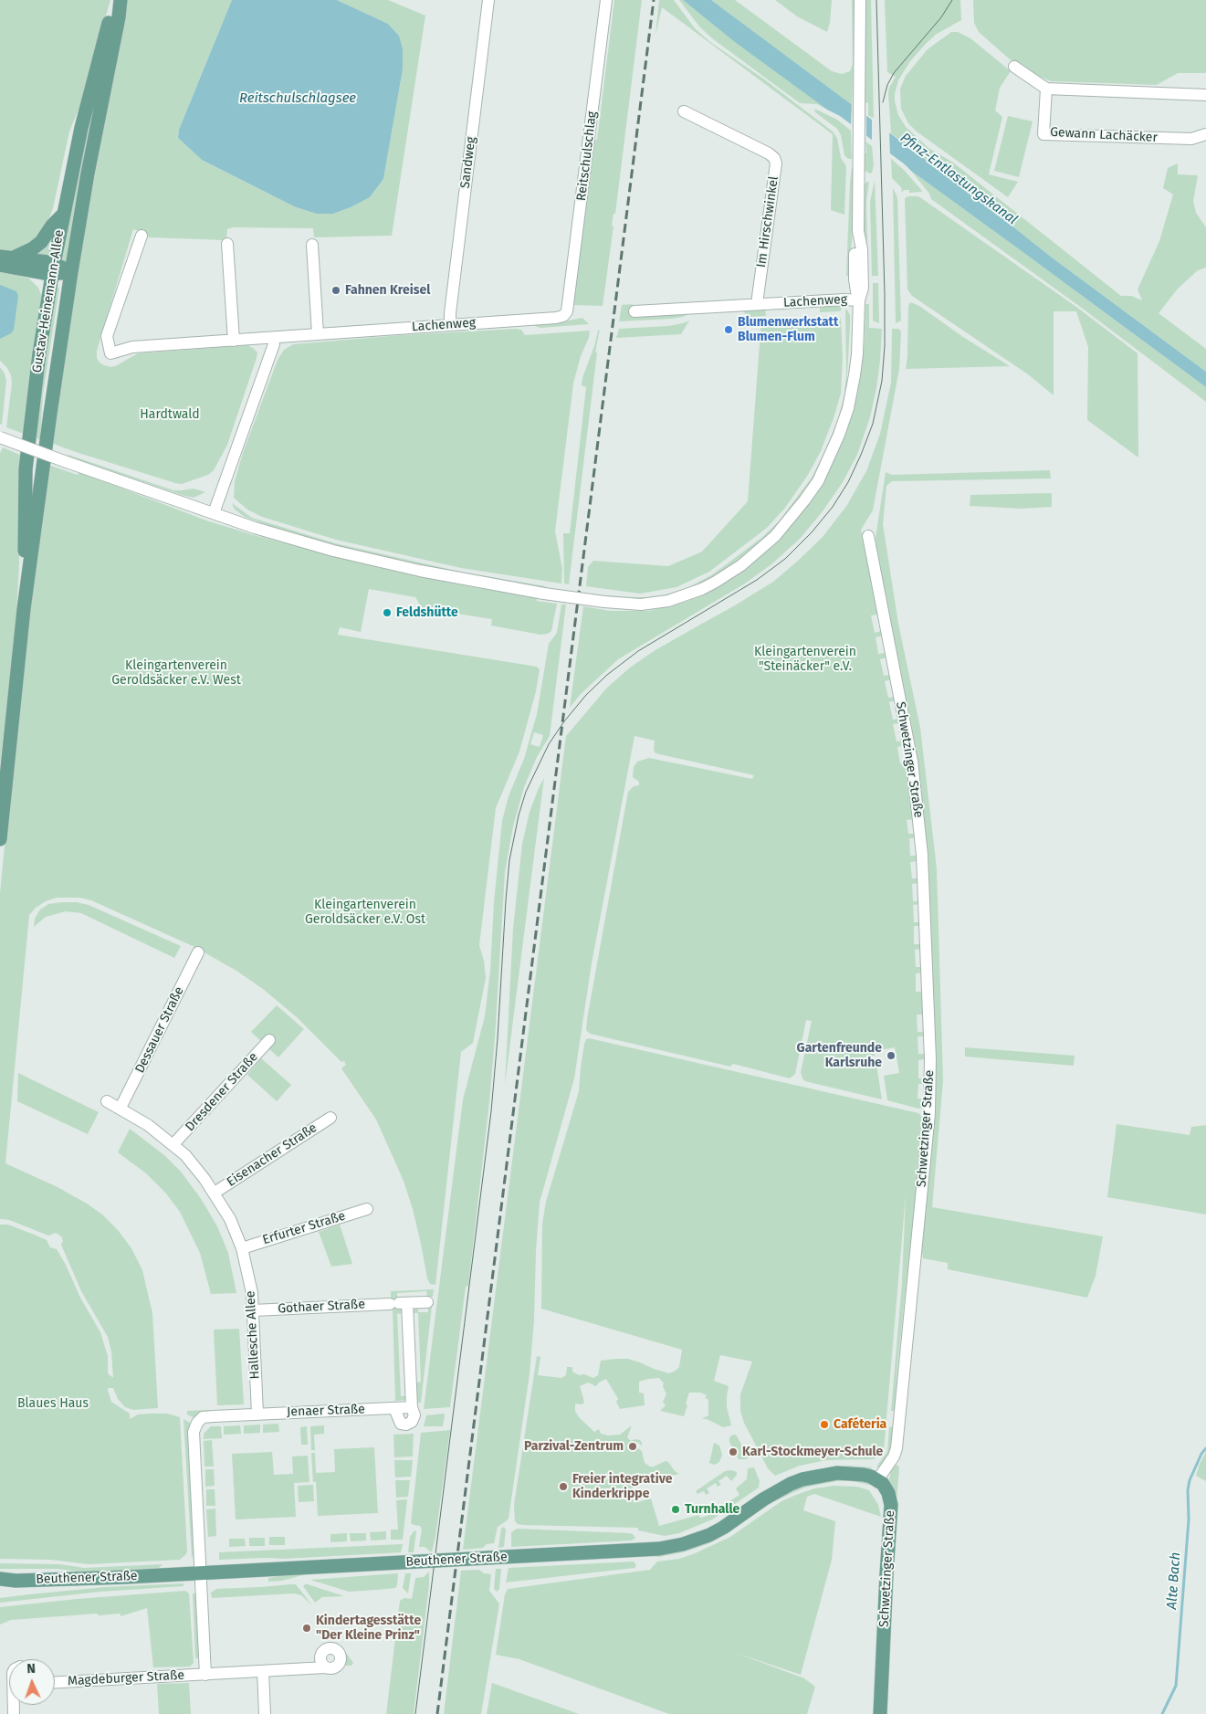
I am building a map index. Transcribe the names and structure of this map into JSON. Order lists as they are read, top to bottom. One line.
{"streets":{"main road":["Gustav-Heinemann-Allee","Schwetzinger Straße","Beuthener Straße"],"street":["Gewann Lachäcker","Reitschulschlag","Sandweg","Im Hirschwinkel","Lachenweg","Dessauer Straße","Dresdener Straße","Eisenacher Straße","Erfurter Straße","Gothaer Straße","Hallesche Allee","Jenaer Straße","Magdeburger Straße"]},"crossings":[["Reitschulschlag","Lachenweg"],["Sandweg","Lachenweg"],["Im Hirschwinkel","Lachenweg"],["Schwetzinger Straße","Beuthener Straße"],["Dessauer Straße","Hallesche Allee"],["Dresdener Straße","Hallesche Allee"],["Eisenacher Straße","Hallesche Allee"],["Erfurter Straße","Hallesche Allee"],["Gothaer Straße","Hallesche Allee"],["Hallesche Allee","Jenaer Straße"]],"water":["Reitschulschlagsee","Pfinz-Entlastungskanal","Alte Bach"],"parks":["Hardtwald","Kleingartenverein \"Steinäcker\" e.V.","Kleingartenverein Geroldsäcker e.V. West","Kleingartenverein Geroldsäcker e.V. Ost","Blaues Haus"],"places":["Fahnen Kreisel","Blumenwerkstatt Blumen-Flum","Feldshütte","Gartenfreunde Karlsruhe","Caféteria","Parzival-Zentrum","Karl-Stockmeyer-Schule","Freier integrative Kinderkrippe","Turnhalle","Kindertagesstätte \"Der Kleine Prinz\""],"north":"top"}
